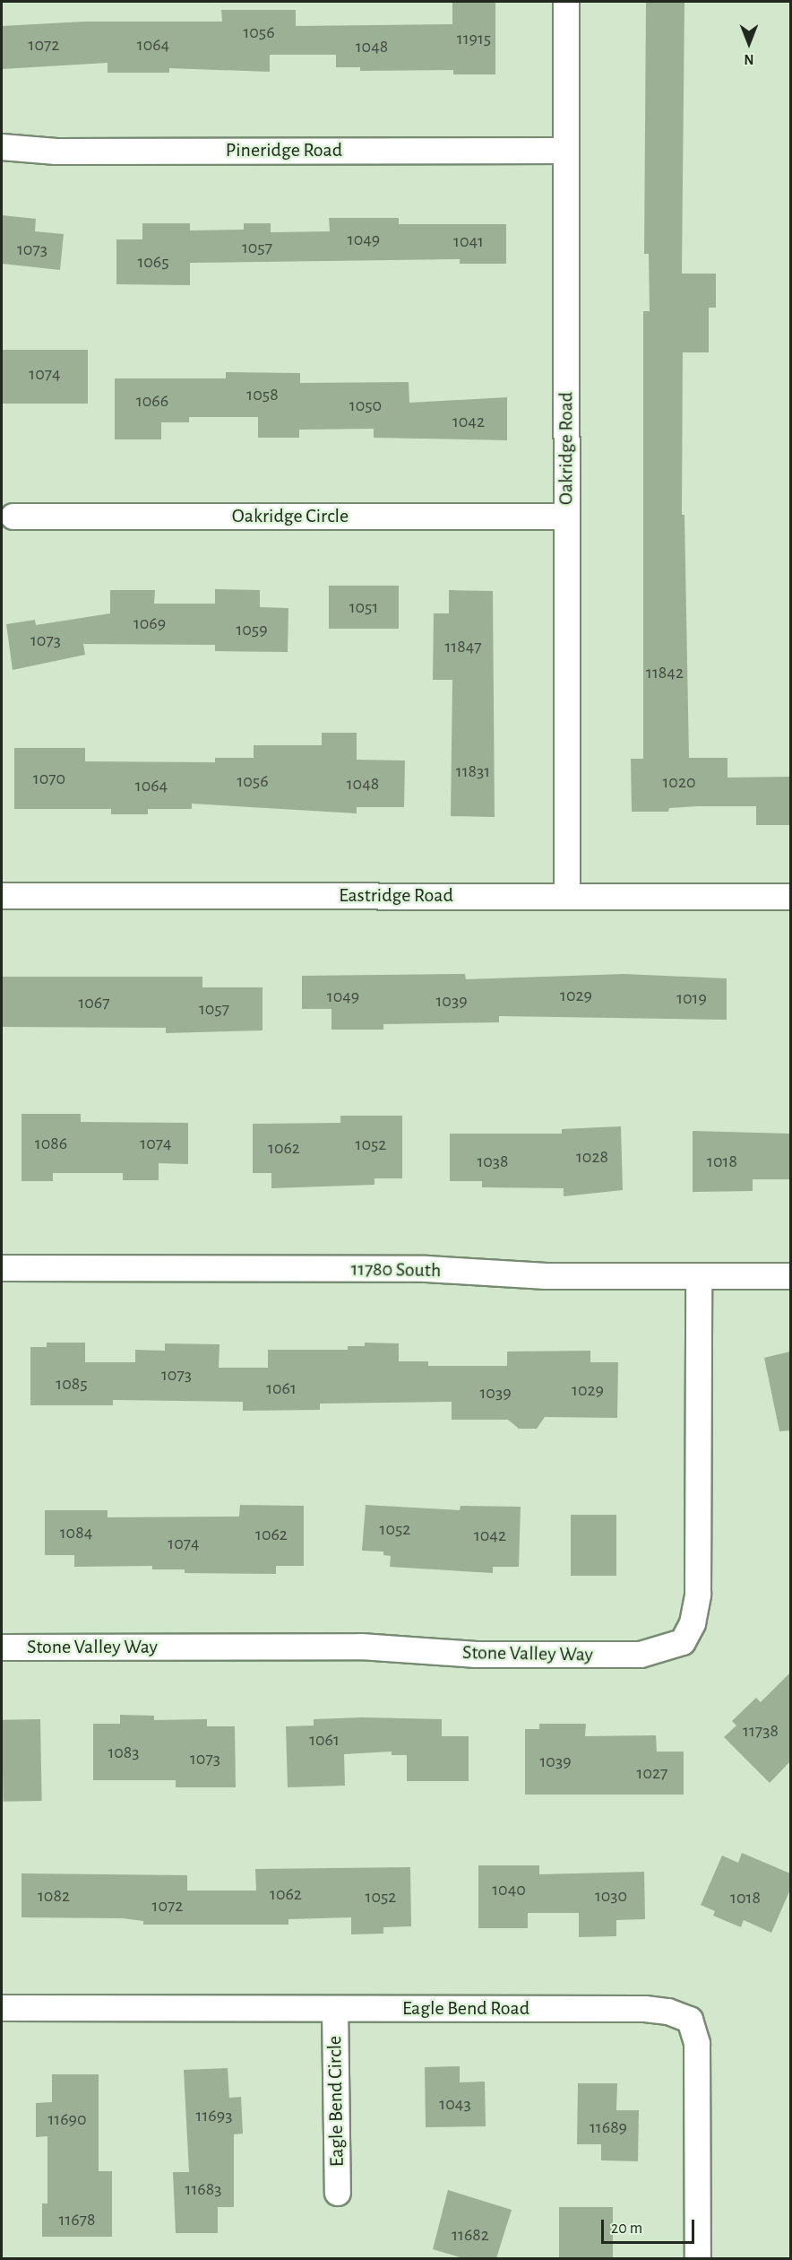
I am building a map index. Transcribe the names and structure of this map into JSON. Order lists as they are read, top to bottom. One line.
{"streets":{"street":["Pineridge Road","Oakridge Road","Oakridge Circle","Eastridge Road","11780 South","Stone Valley Way","Eagle Bend Road","Eagle Bend Circle"]},"crossings":[["Pineridge Road","Oakridge Road"],["Oakridge Road","Oakridge Circle"],["Oakridge Road","Eastridge Road"],["11780 South","Stone Valley Way"],["Eagle Bend Road","Eagle Bend Circle"]],"house_numbers":["1056","11915","1072","1064","1048","1049","1041","1057","1073","1065","1074","1058","1066","1050","1042","1051","1069","1059","1073","11847","11842","11831","1070","1056","1020","1048","1064","1029","1049","1019","1039","1067","1057","1086","1074","1052","1062","1028","1038","1018","1073","1085","1061","1029","1039","1052","1084","1062","1042","1074","11738","1061","1083","1073","1039","1027","1040","1062","1082","1030","1052","1018","1072","1043","11693","11690","11689","11683","11678","11682"],"scale_bar":"20 m","north":"bottom"}
